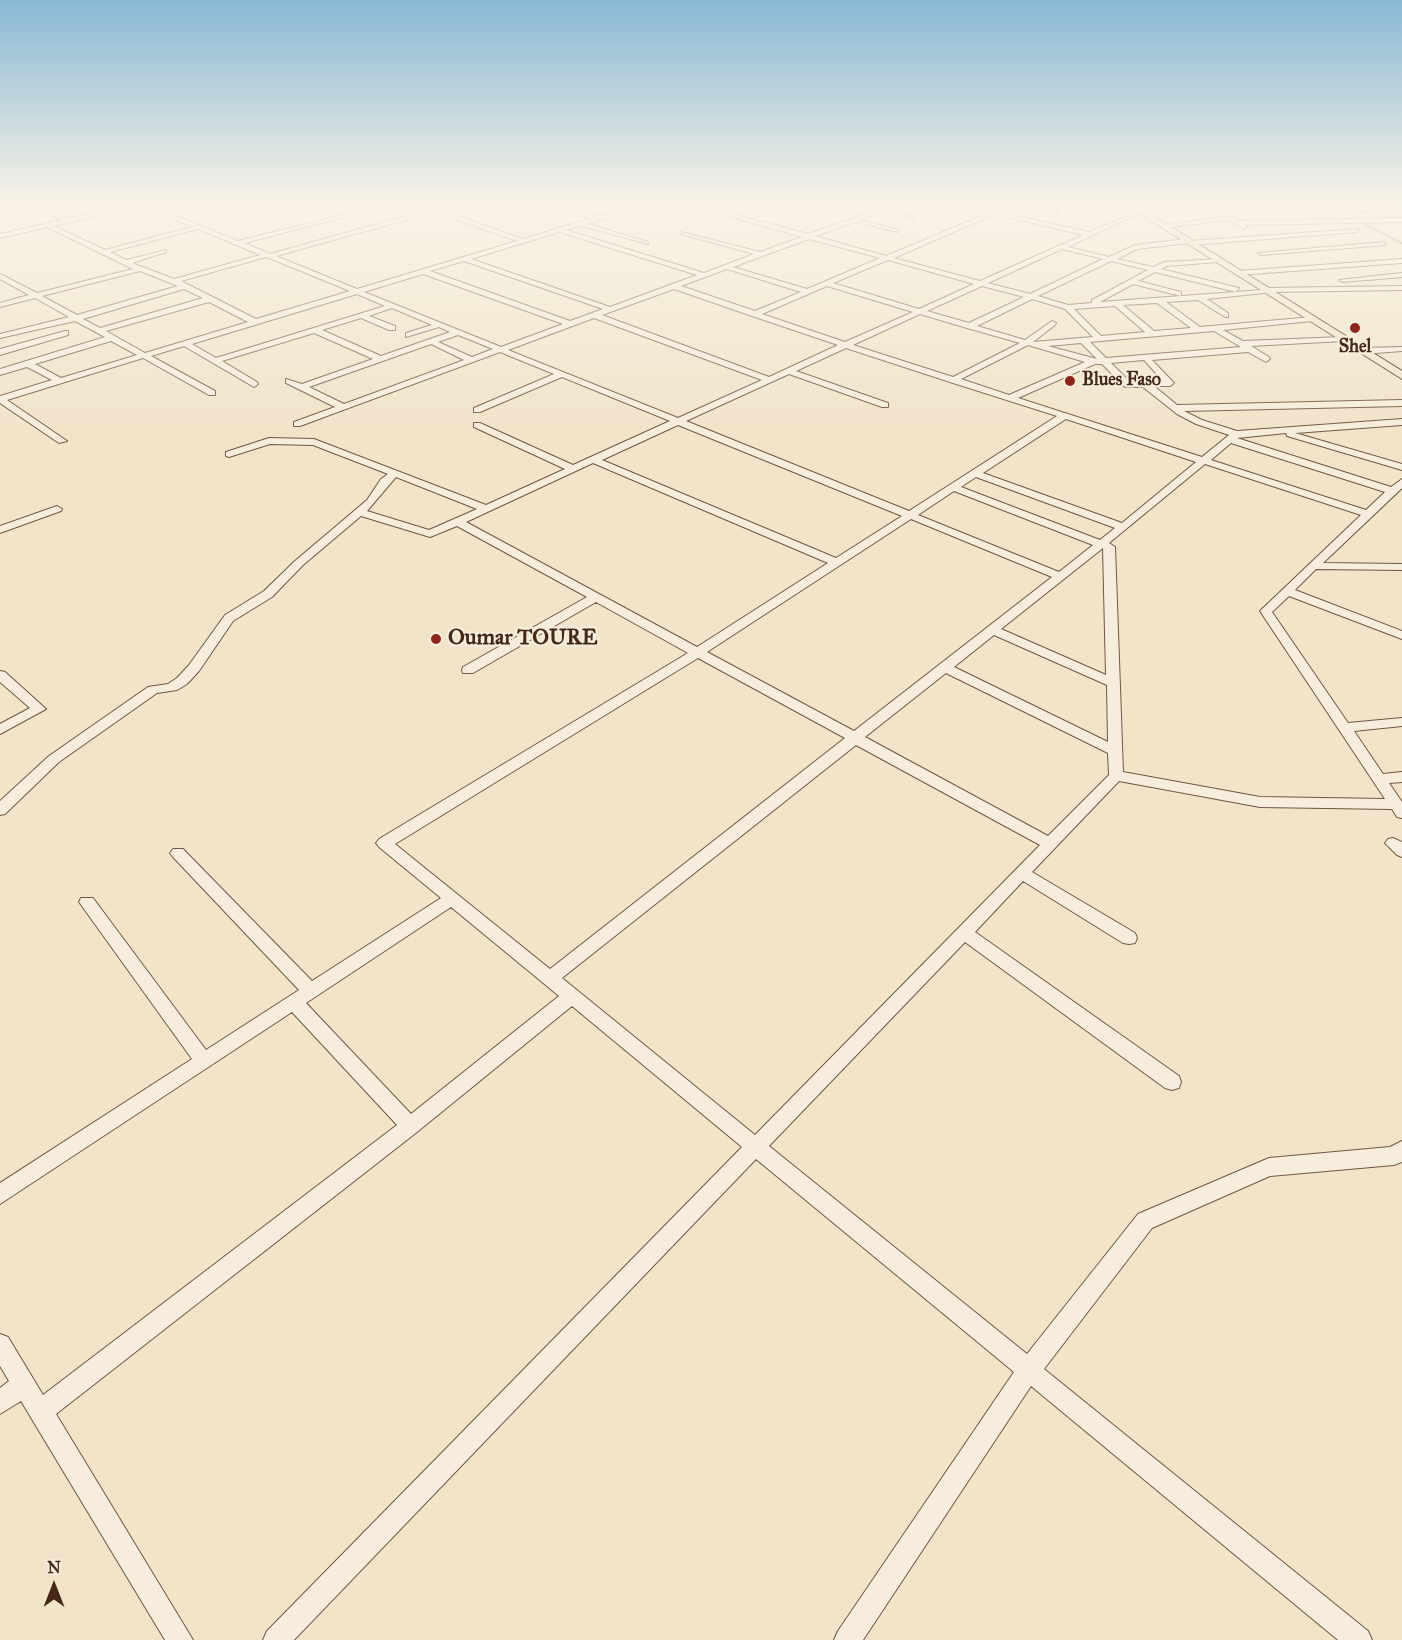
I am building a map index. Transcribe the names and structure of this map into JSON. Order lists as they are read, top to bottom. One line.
{"places":["Shel","Blues Faso","Oumar TOURE"],"north":"top"}
